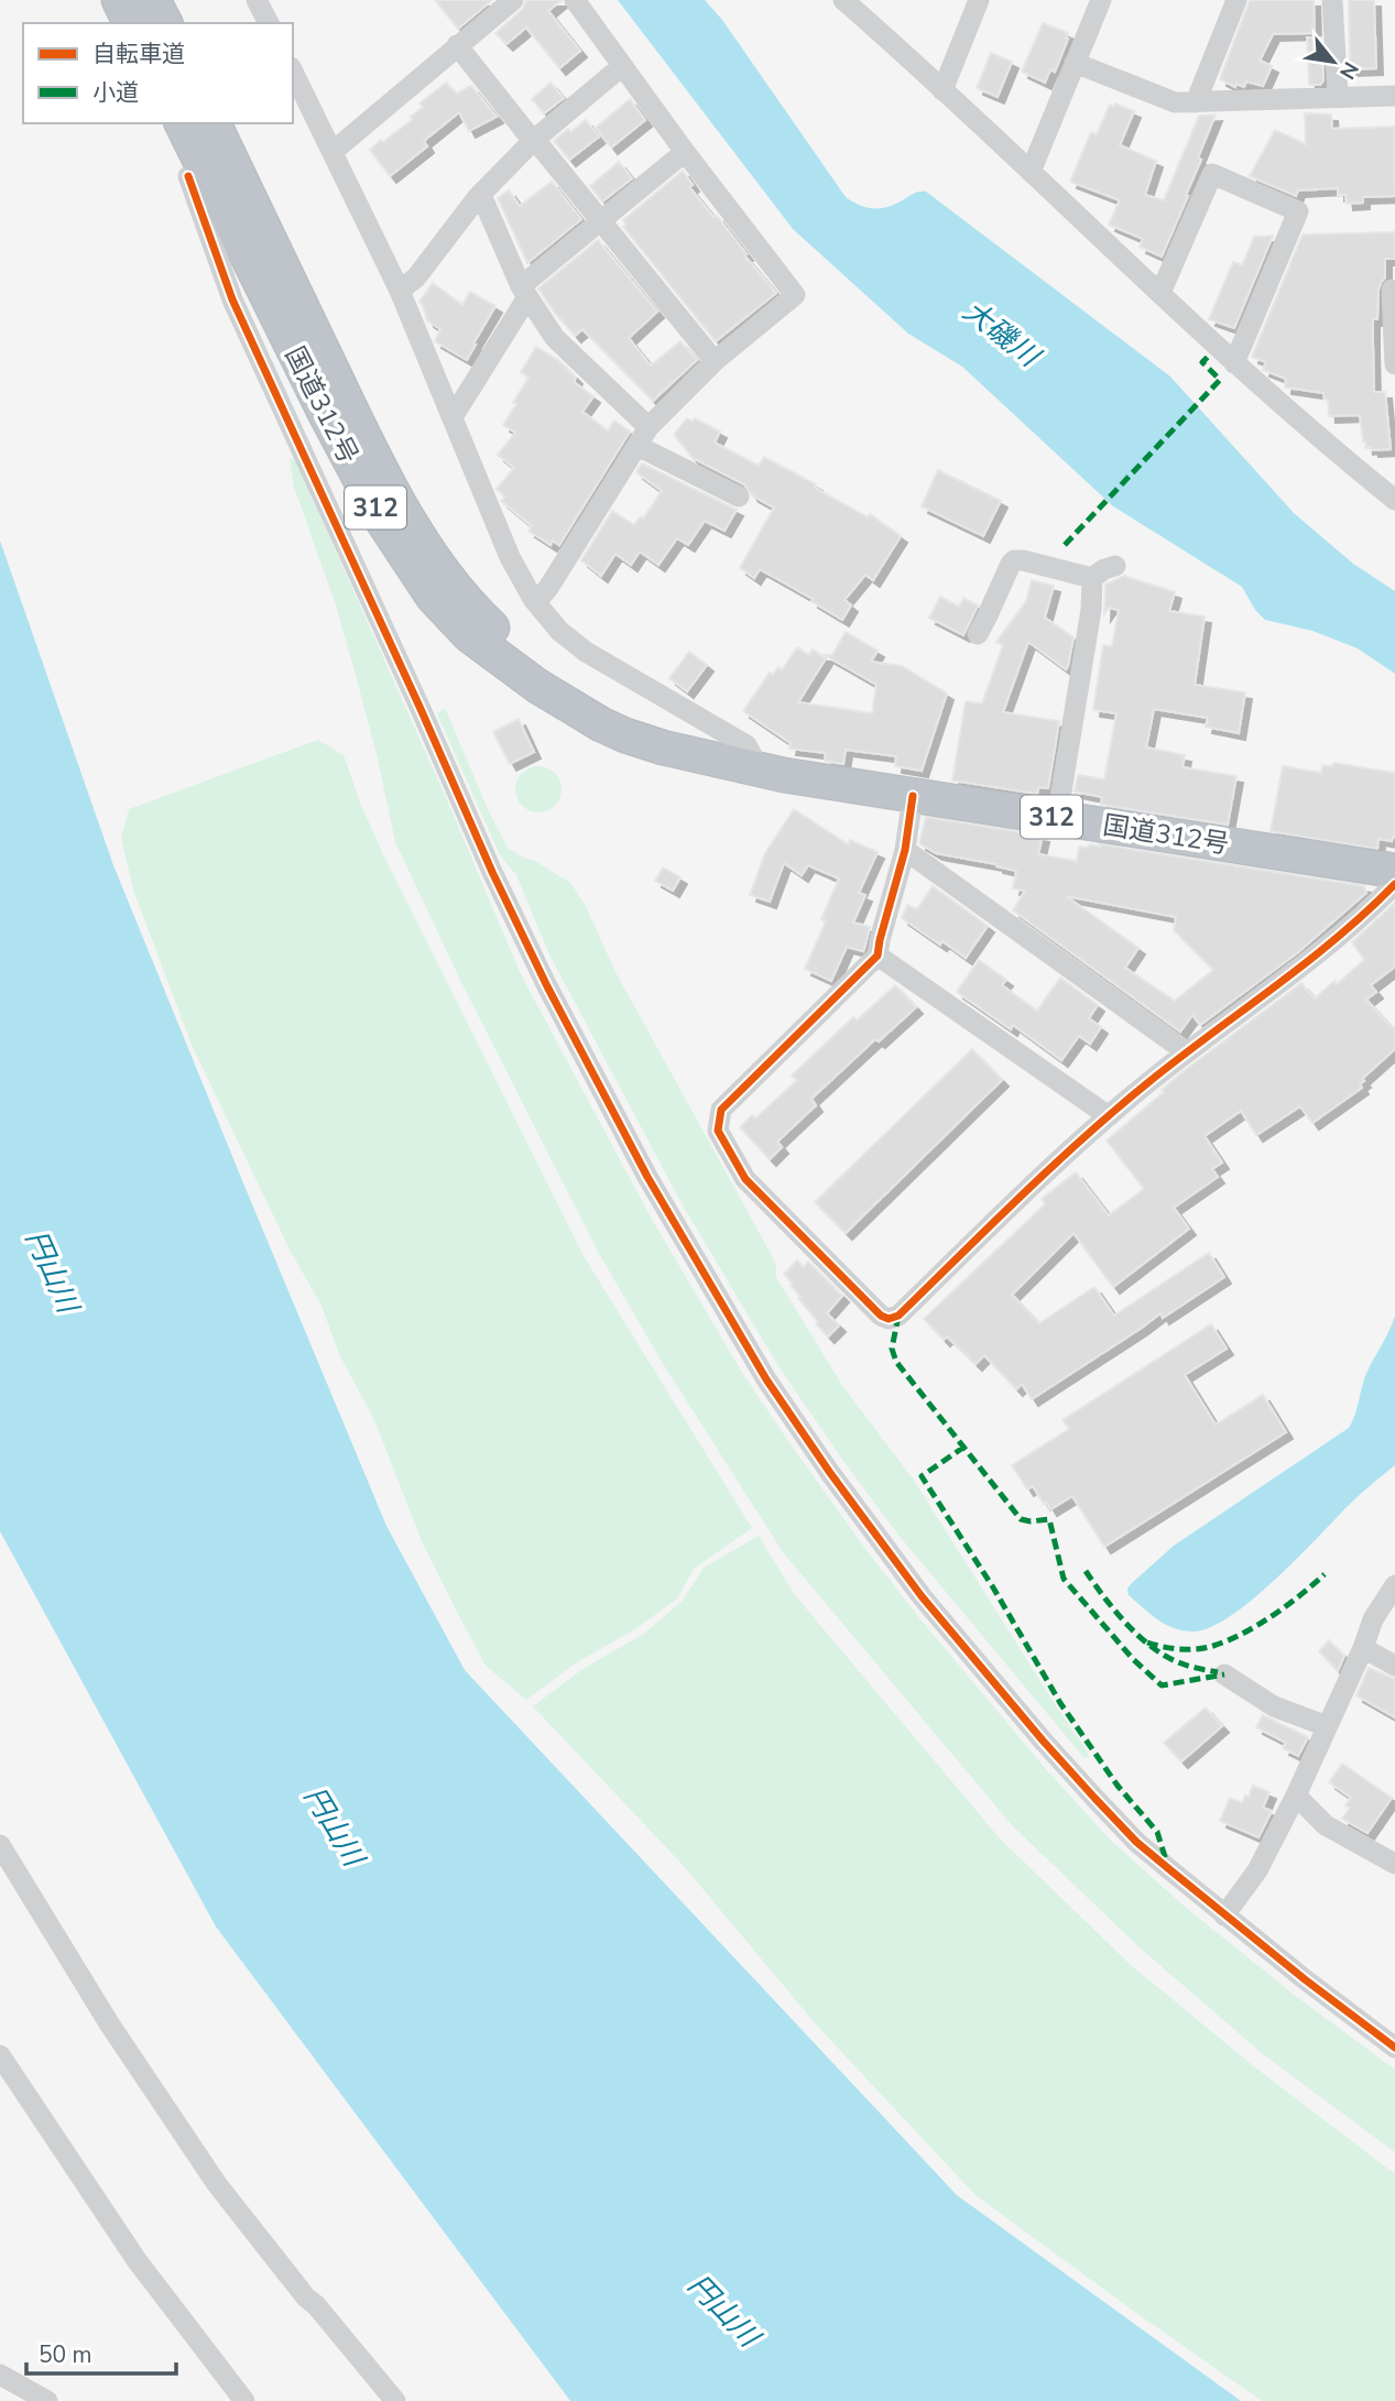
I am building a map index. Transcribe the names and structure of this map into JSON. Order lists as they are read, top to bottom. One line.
{"streets":{"highway":["国道312号","312"]},"water":["大磯川","円山川"],"legend":["自転車道","小道"],"scale_bar":"50 m","north":"bottom right"}
